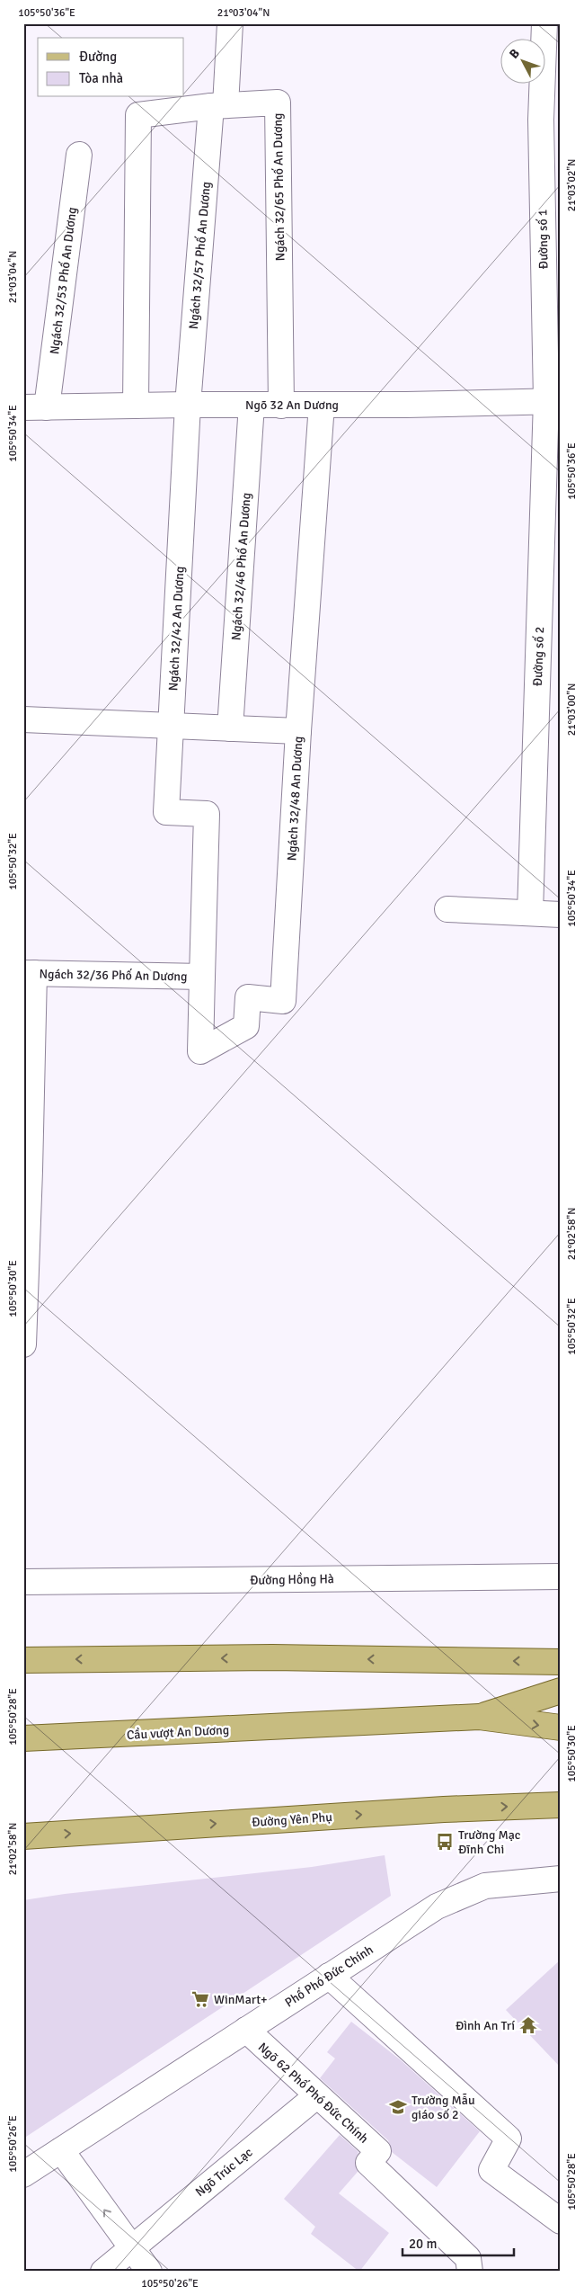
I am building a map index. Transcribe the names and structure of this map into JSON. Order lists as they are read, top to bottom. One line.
{"streets":{"main road":["Cầu vượt An Dương","Đường Yên Phụ"],"street":["Ngách 32/65 Phố An Dương","Đường số 1","Ngách 32/57 Phố An Dương","Ngách 32/53 Phố An Dương","Ngõ 32 An Dương","Ngách 32/46 Phố An Dương","Ngách 32/42 An Dương","Đường số 2","Ngách 32/48 An Dương","Ngách 32/36 Phố An Dương","Đường Hồng Hà","Phố Phó Đức Chính","Ngõ 62 Phố Phó Đức Chính","Ngõ Trúc Lạc"]},"crossings":[["Ngách 32/65 Phố An Dương","Ngách 32/57 Phố An Dương"],["Ngách 32/65 Phố An Dương","Ngõ 32 An Dương"],["Đường số 1","Ngõ 32 An Dương"],["Đường số 1","Đường số 2"],["Ngách 32/57 Phố An Dương","Ngõ 32 An Dương"],["Ngách 32/57 Phố An Dương","Ngách 32/42 An Dương"],["Ngách 32/53 Phố An Dương","Ngõ 32 An Dương"],["Ngõ 32 An Dương","Ngách 32/46 Phố An Dương"],["Ngõ 32 An Dương","Ngách 32/42 An Dương"],["Ngõ 32 An Dương","Đường số 2"],["Ngõ 32 An Dương","Ngách 32/48 An Dương"],["Ngách 32/42 An Dương","Ngách 32/36 Phố An Dương"],["Ngách 32/48 An Dương","Ngách 32/36 Phố An Dương"],["Phố Phó Đức Chính","Ngõ 62 Phố Phó Đức Chính"],["Ngõ 62 Phố Phó Đức Chính","Ngõ Trúc Lạc"]],"places":{"bus stop":["Trường Mạc Đĩnh Chi"],"supermarket":["WinMart+"],"temple":["Đình An Trí"],"school or university":["Trường Mẫu giáo số 2"]},"legend":["Đường","Tòa nhà"],"scale_bar":"20 m","north":"top left","coordinates":["105°50'36\"E","21°03'04\"N","21°03'02\"N","105°50'34\"E","21°03'00\"N","105°50'32\"E","21°02'58\"N","105°50'30\"E","105°50'28\"E","105°50'26\"E"]}
